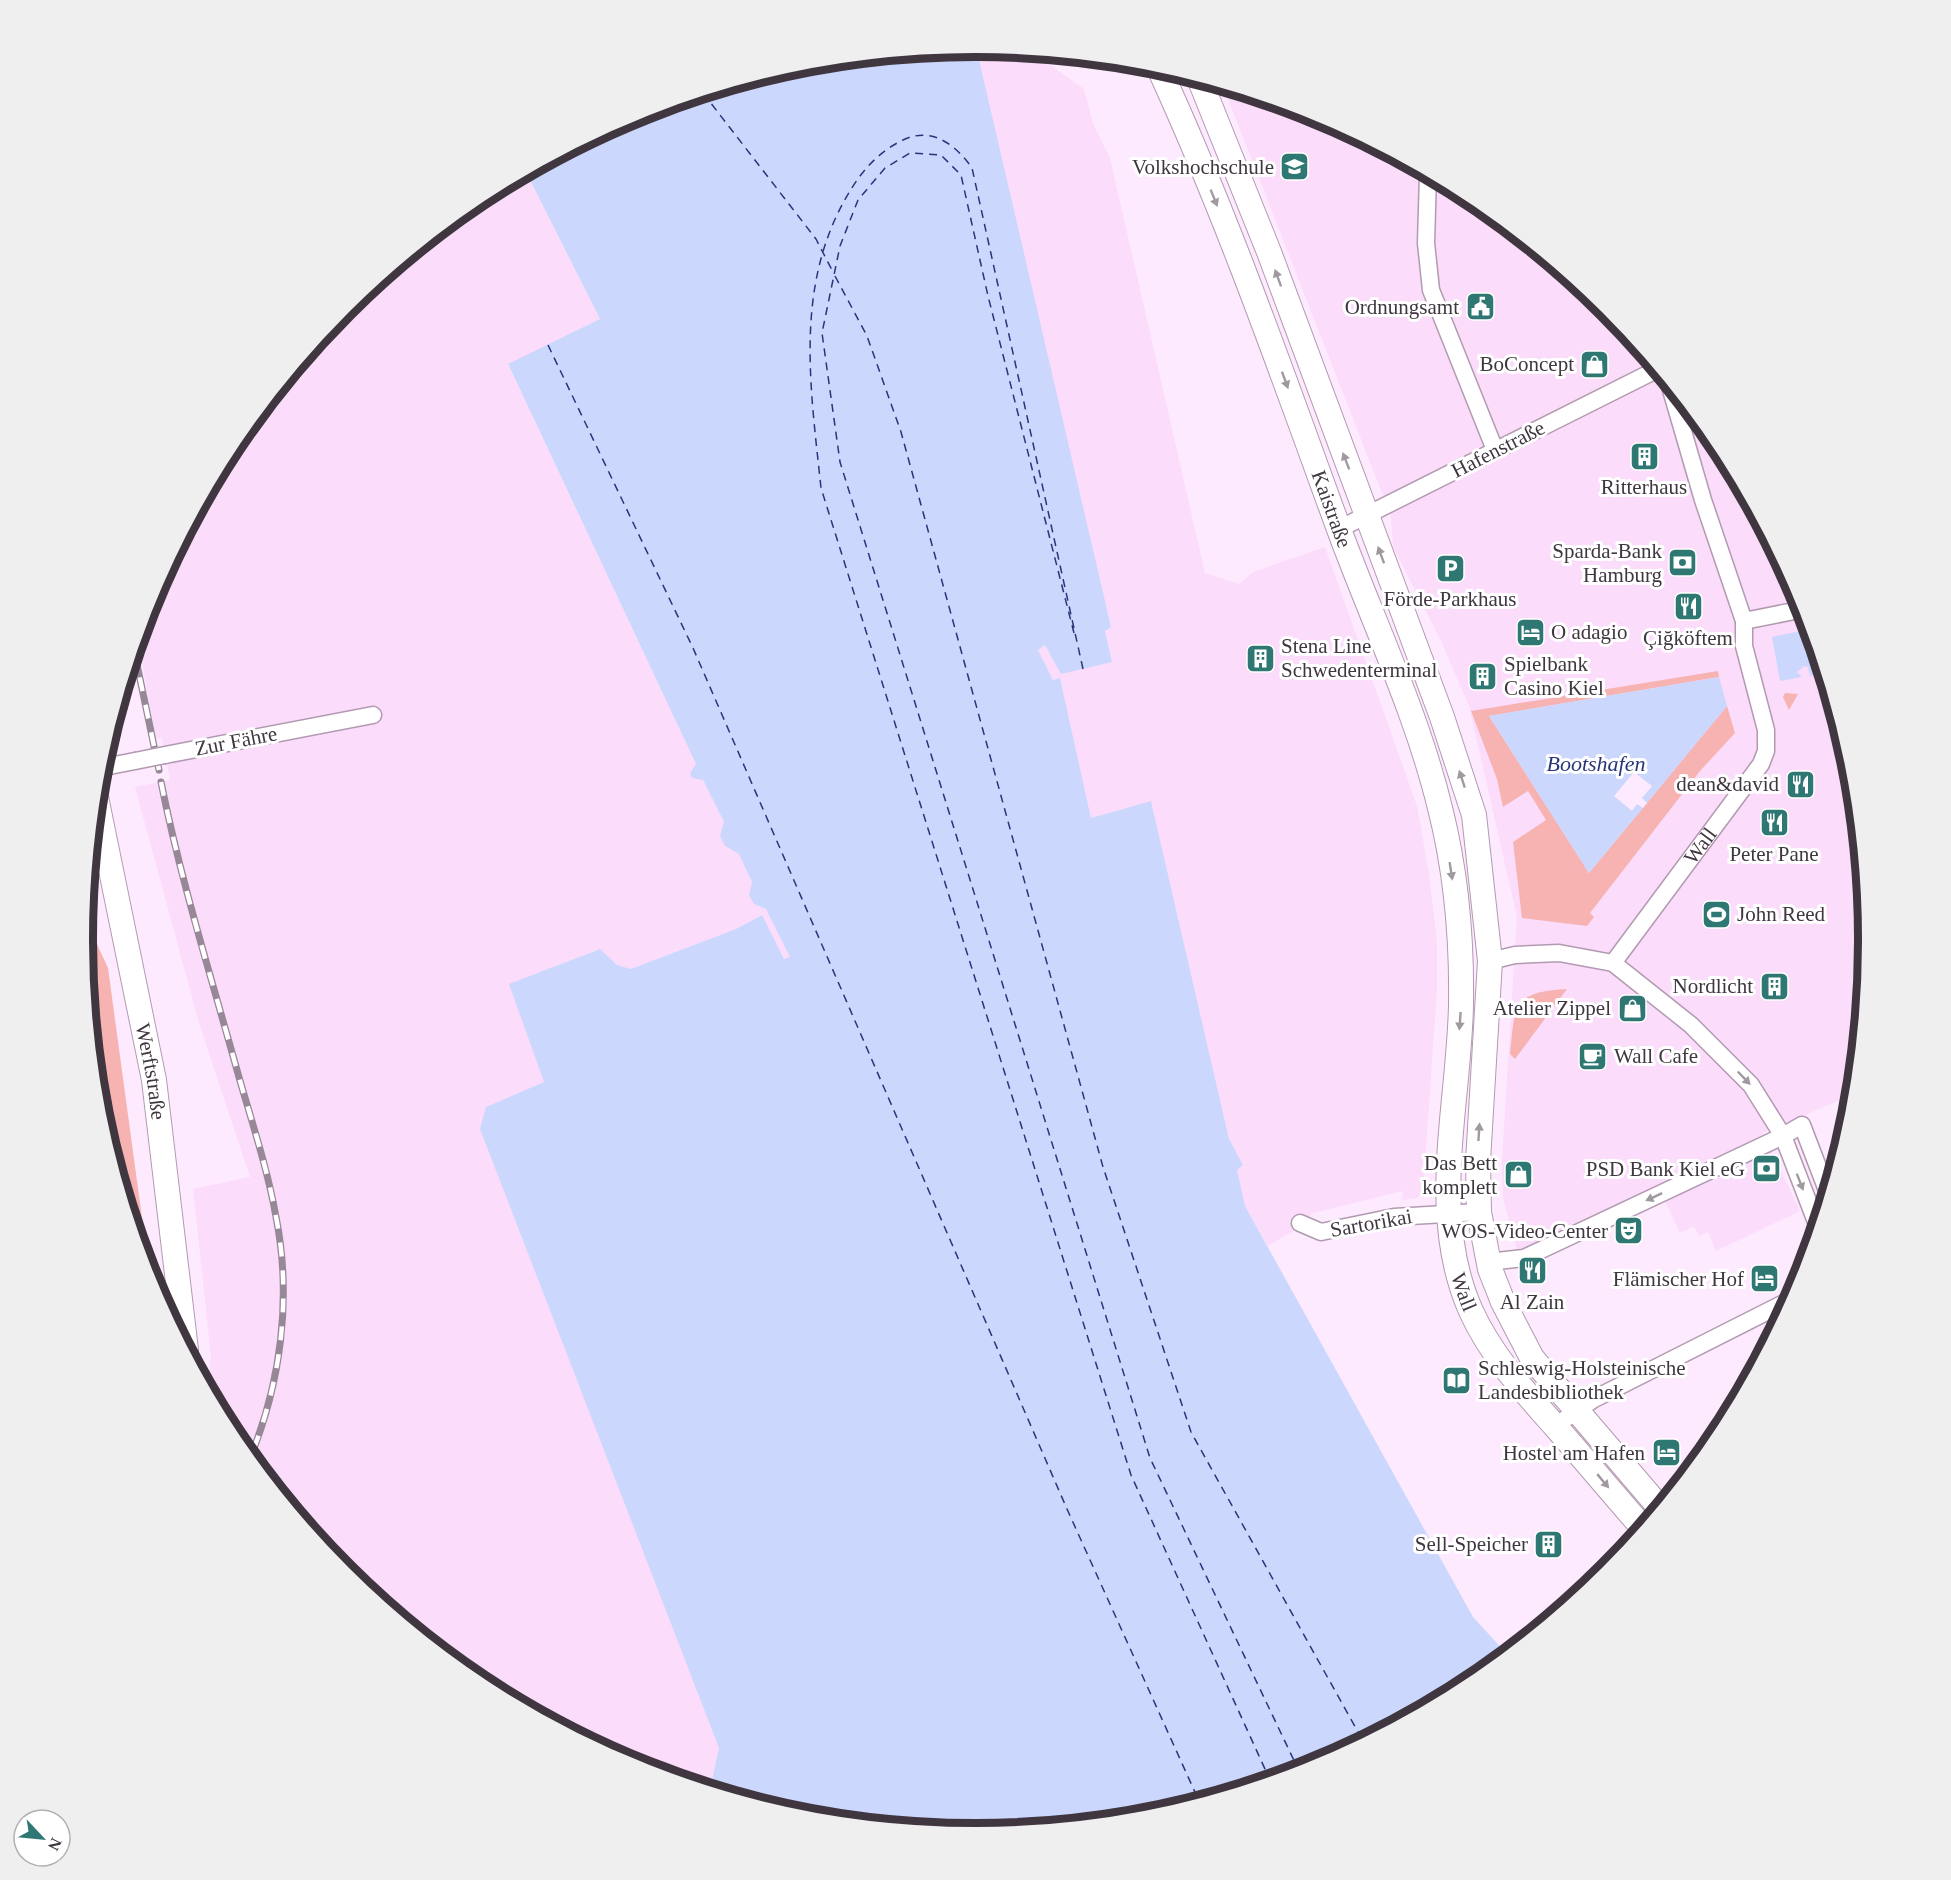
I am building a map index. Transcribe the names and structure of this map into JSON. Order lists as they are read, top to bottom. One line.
{"streets":{"main road":["Kaistraße","Wall","Werftstraße"],"street":["Hafenstraße","Zur Fähre","Sartorikai"]},"crossings":[["Hafenstraße","Kaistraße"],["Kaistraße","Wall"],["Wall","Sartorikai"]],"water":["Bootshafen"],"places":{"school or university":["Volkshochschule"],"public building":["Ordnungsamt"],"shop":["BoConcept","Atelier Zippel","Das Bett komplett"],"building":["Ritterhaus","Stena Line Schwedenterminal","Spielbank Casino Kiel","Nordlicht","Sell-Speicher"],"bank":["Sparda-Bank Hamburg","PSD Bank Kiel eG"],"parking":["Förde-Parkhaus"],"restaurant":["Çiğköftem","dean&david","Peter Pane","Al Zain"],"hotel":["O adagio","Flämischer Hof","Hostel am Hafen"],"sports":["John Reed"],"cafe":["Wall Cafe"],"theatre":["WOS-Video-Center"],"library":["Schleswig-Holsteinische Landesbibliothek"]},"north":"bottom right"}
